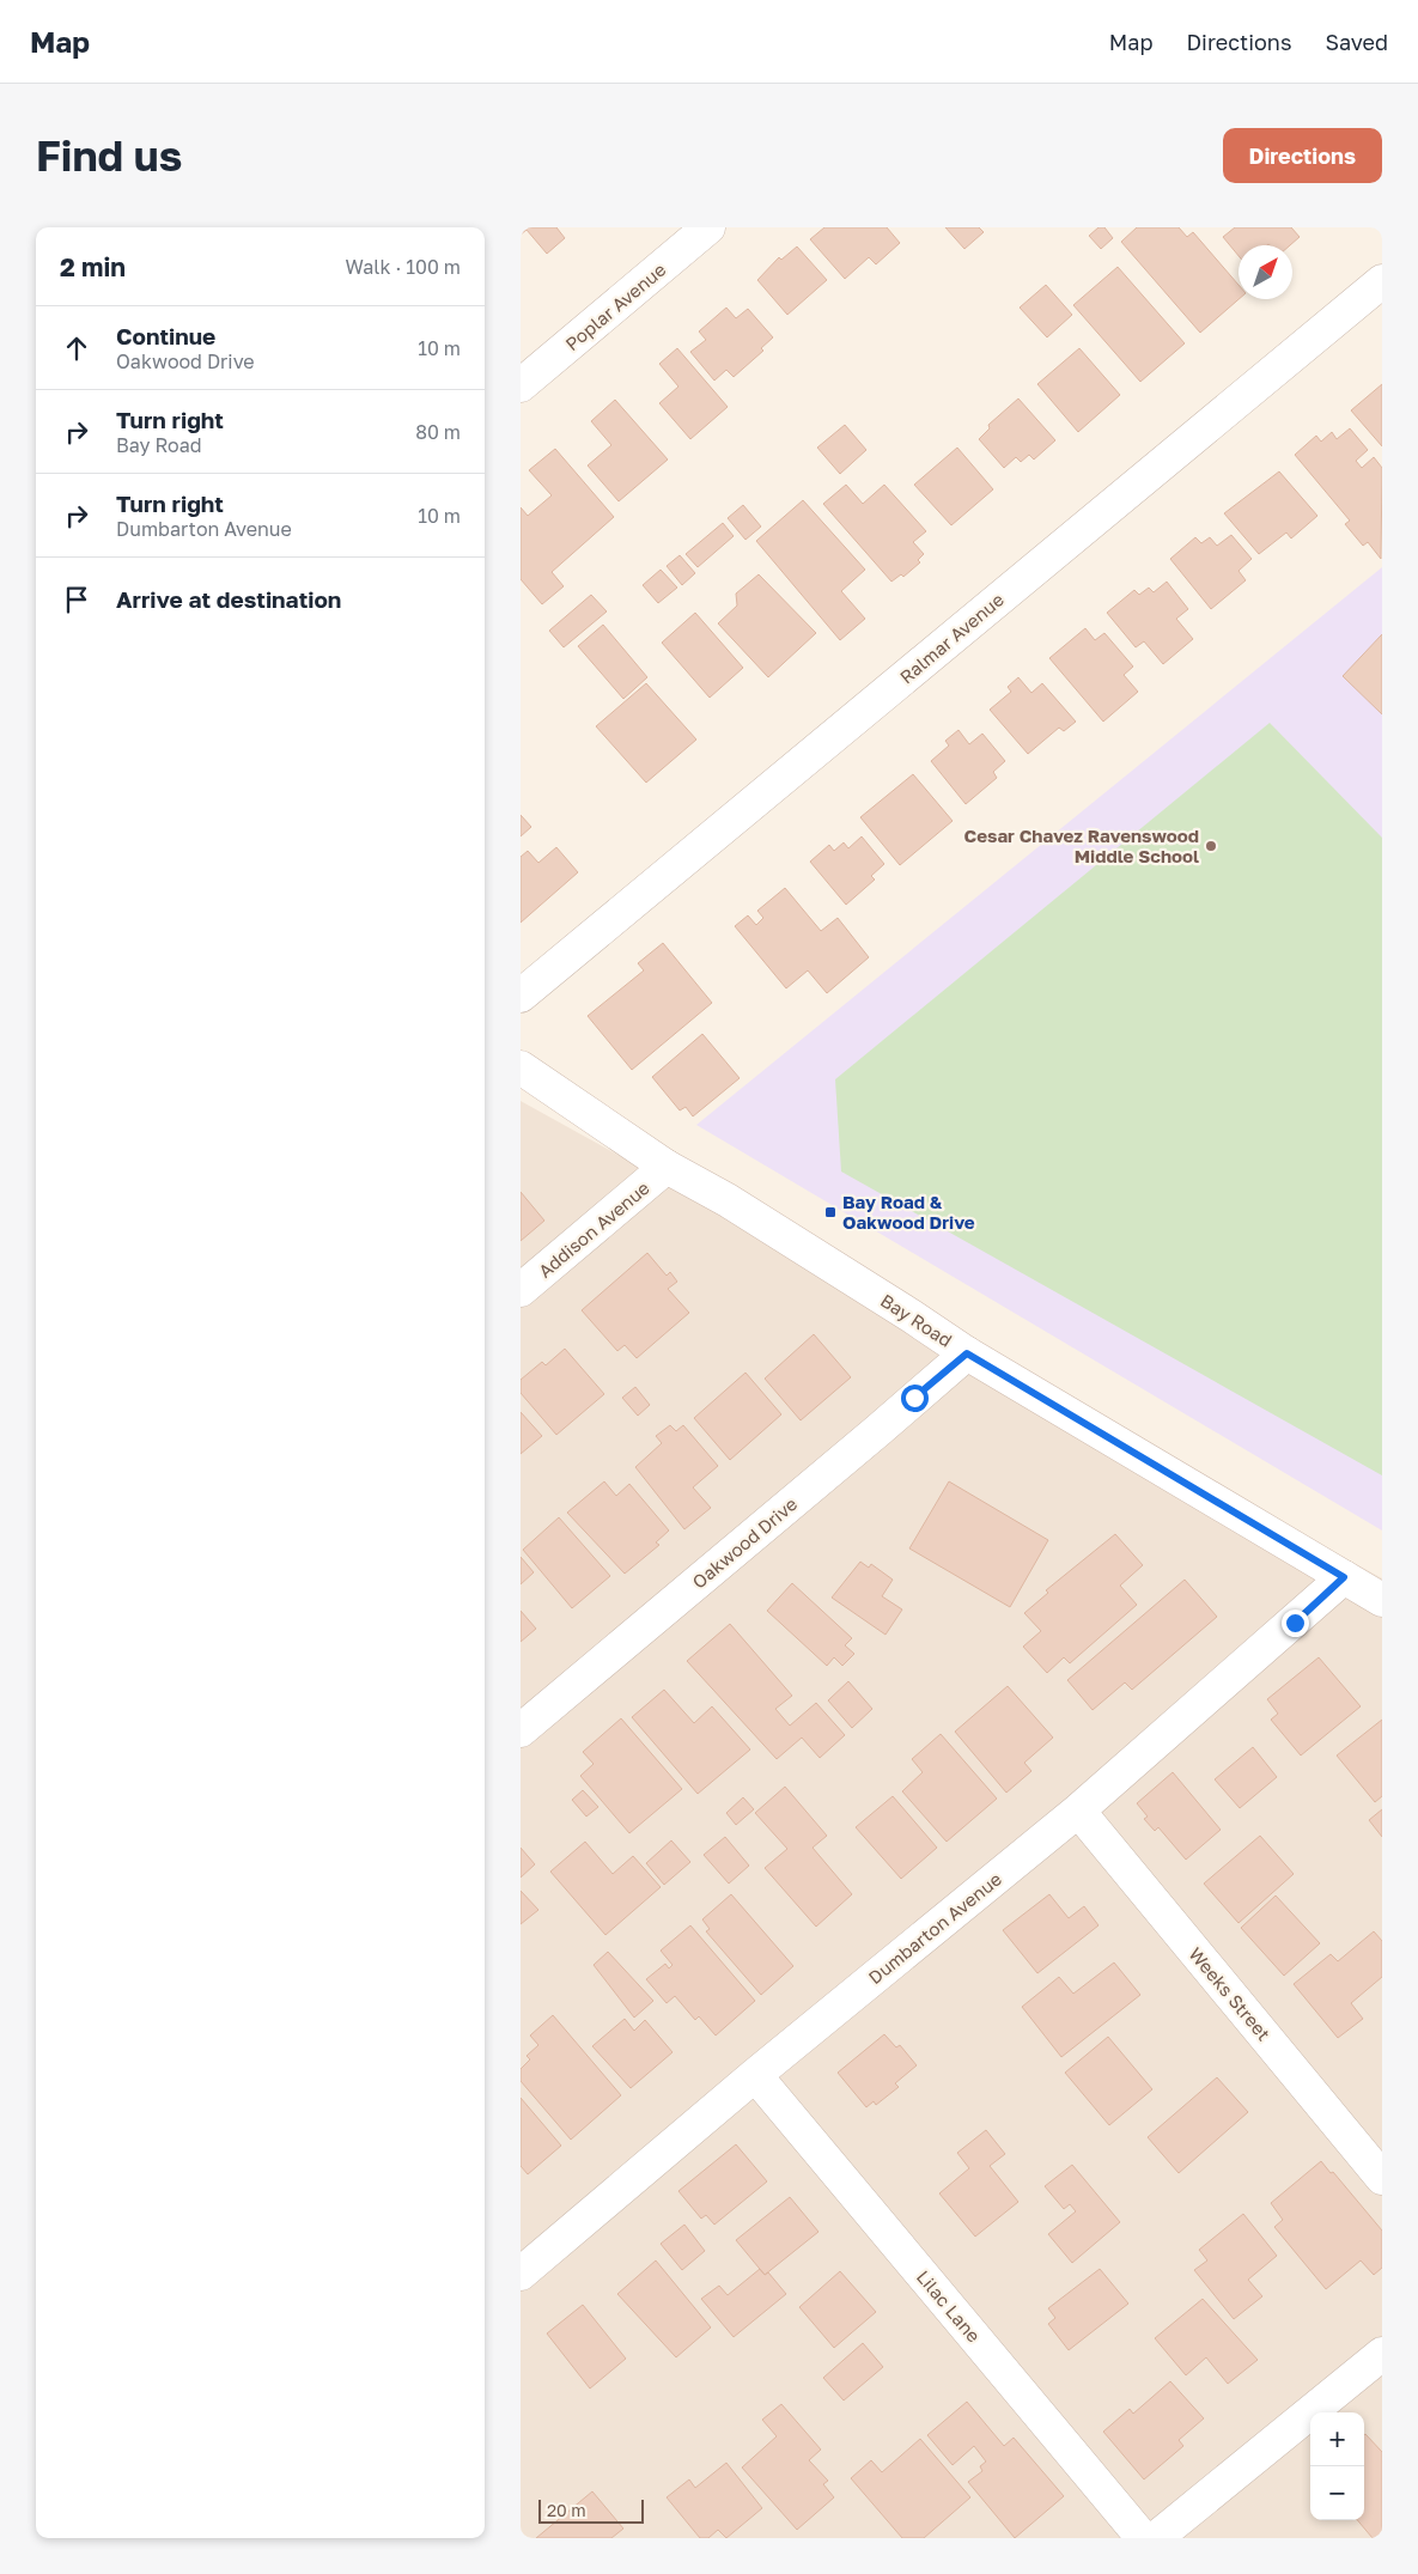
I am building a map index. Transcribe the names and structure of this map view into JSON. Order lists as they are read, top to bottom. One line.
{"streets":{"street":["Poplar Avenue","Ralmar Avenue","Addison Avenue","Bay Road","Oakwood Drive","Dumbarton Avenue","Weeks Street","Lilac Lane"]},"crossings":[["Addison Avenue","Bay Road"],["Bay Road","Oakwood Drive"],["Bay Road","Dumbarton Avenue"],["Dumbarton Avenue","Weeks Street"],["Dumbarton Avenue","Lilac Lane"]],"places":{"other":["Cesar Chavez Ravenswood Middle School"],"transit":["Bay Road & Oakwood Drive"]},"scale_bar":"20 m","north":"top right","page":{"header":"Map","nav":["Map","Directions","Saved"],"buttons":"Directions","title":"Find us","heading":["2 min","Walk · 100 m"],"list":[["Continue","Oakwood Drive","10 m"],["Turn right","Bay Road","80 m"],["Turn right","Dumbarton Avenue","10 m"],"Arrive at destination"],"map_buttons":["+","−"],"scale":"20 m"}}
